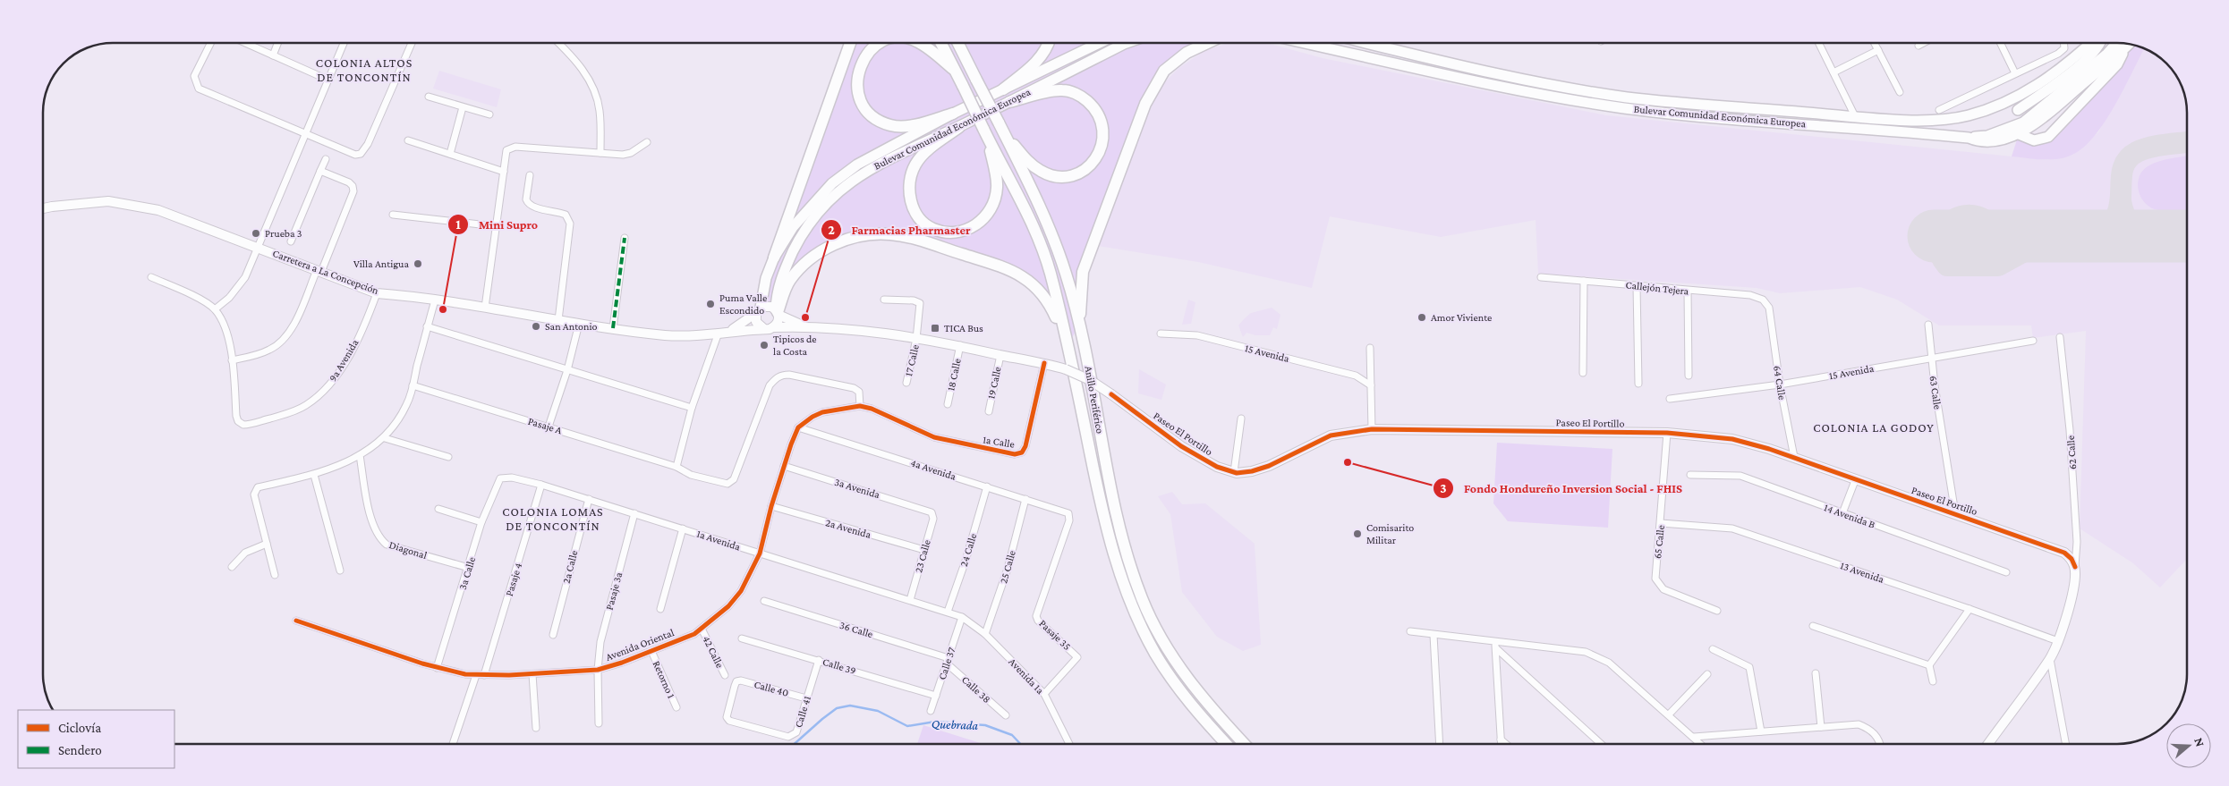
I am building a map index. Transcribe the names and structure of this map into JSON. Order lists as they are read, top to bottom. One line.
{"streets":{"highway":["Anillo Periférico"],"main road":["Bulevar Comunidad Económica Europea","Carretera a La Concepción","Paseo El Portillo"],"street":["Callejón Tejera","15 Avenida","9a Avenida","17 Calle","18 Calle","19 Calle","64 Calle","63 Calle","Pasaje A","1a Calle","62 Calle","4a Avenida","3a Avenida","14 Avenida B","2a Avenida","1a Avenida","65 Calle","Diagonal","24 Calle","23 Calle","2a Calle","25 Calle","13 Avenida","3a Calle","Pasaje 4","Pasaje 3a","36 Calle","Pasaje 35","Avenida Oriental","42 Calle","Calle 37","Calle 39","Avenida 1a","Retorno 1","Calle 40","Calle 38","Calle 41"]},"crossings":[["Bulevar Comunidad Económica Europea","Carretera a La Concepción"],["Bulevar Comunidad Económica Europea","Paseo El Portillo"],["Carretera a La Concepción","9a Avenida"],["Carretera a La Concepción","Paseo El Portillo"],["Callejón Tejera","64 Calle"],["15 Avenida","64 Calle"],["15 Avenida","63 Calle"],["17 Calle","Paseo El Portillo"],["18 Calle","Paseo El Portillo"],["19 Calle","Paseo El Portillo"],["64 Calle","Paseo El Portillo"],["63 Calle","Paseo El Portillo"],["Paseo El Portillo","1a Calle"],["Paseo El Portillo","62 Calle"],["Paseo El Portillo","65 Calle"],["4a Avenida","24 Calle"],["4a Avenida","25 Calle"],["4a Avenida","Pasaje 35"],["4a Avenida","Avenida Oriental"],["3a Avenida","23 Calle"],["3a Avenida","Avenida Oriental"],["2a Avenida","23 Calle"],["2a Avenida","Avenida Oriental"],["1a Avenida","24 Calle"],["1a Avenida","23 Calle"],["1a Avenida","2a Calle"],["1a Avenida","3a Calle"],["1a Avenida","Pasaje 4"],["1a Avenida","Pasaje 3a"],["1a Avenida","Avenida Oriental"],["1a Avenida","Calle 37"],["1a Avenida","Avenida 1a"],["65 Calle","13 Avenida"],["Diagonal","3a Calle"],["25 Calle","Avenida 1a"],["3a Calle","Avenida Oriental"],["Pasaje 4","Avenida Oriental"],["Pasaje 3a","Avenida Oriental"],["36 Calle","Calle 37"],["36 Calle","Calle 38"],["Pasaje 35","Avenida 1a"],["Avenida Oriental","42 Calle"],["Avenida Oriental","Retorno 1"],["Calle 37","Calle 39"],["Calle 37","Avenida 1a"],["Calle 37","Calle 38"],["Calle 39","Calle 41"],["Calle 40","Calle 41"]],"districts":["COLONIA ALTOS DE TONCONTÍN","COLONIA LA GODOY","COLONIA LOMAS DE TONCONTÍN"],"water":["Quebrada"],"places":{"other":["Prueba 3","Villa Antigua","Puma Valle Escondido","Mini Supro","Farmacias Pharmaster","Amor Viviente","San Antonio","Tipicos de la Costa","Fondo Hondureño Inversion Social - FHIS","Comisarito Militar"],"transit":["TICA Bus"]},"legend":["Ciclovía","Sendero"],"north":"right"}
